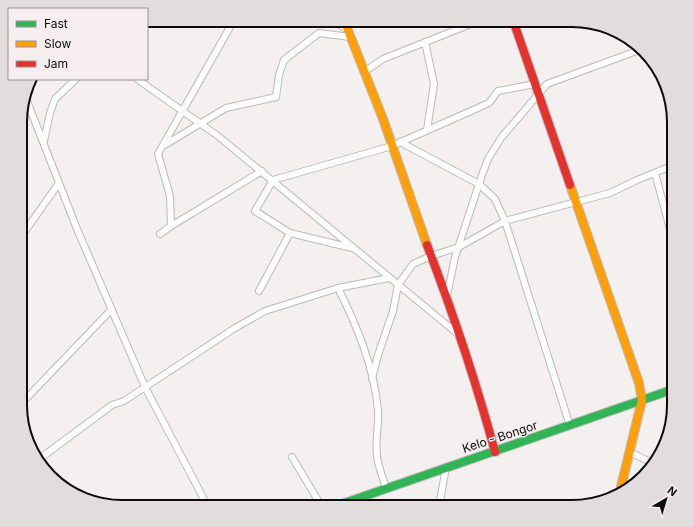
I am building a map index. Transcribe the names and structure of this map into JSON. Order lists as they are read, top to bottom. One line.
{"streets":{"main road":["Kelo - Bongor"]},"legend":["Fast","Slow","Jam"],"north":"top right"}
